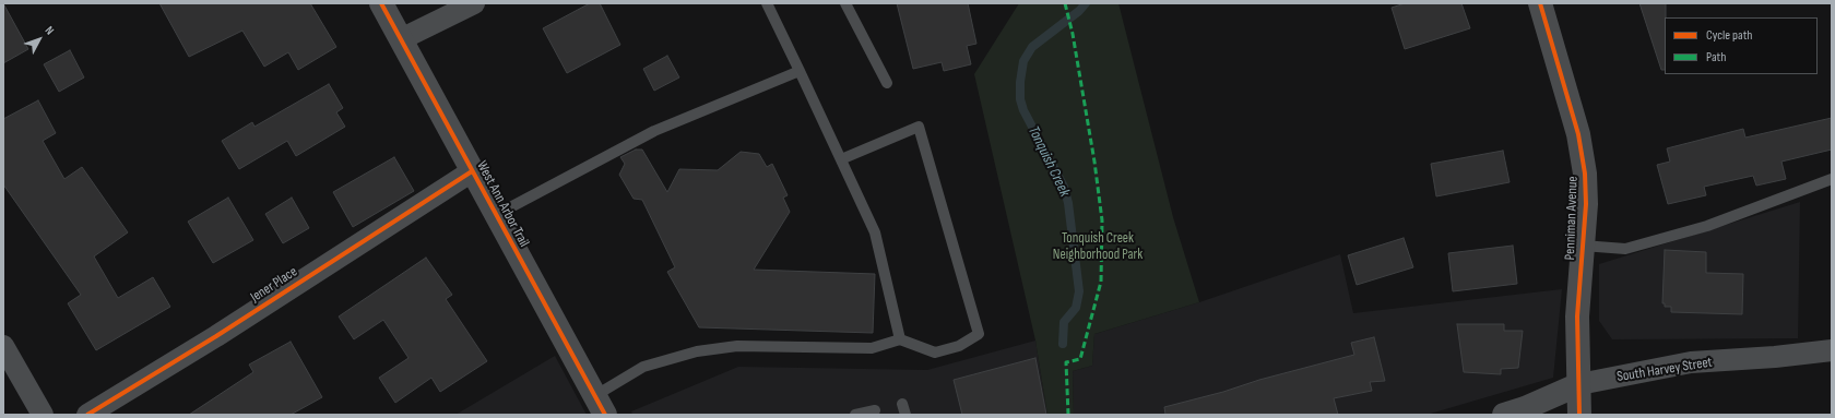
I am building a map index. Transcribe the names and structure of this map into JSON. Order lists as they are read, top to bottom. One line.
{"streets":{"street":["West Ann Arbor Trail","Penniman Avenue","Jener Place","South Harvey Street"]},"crossings":[["West Ann Arbor Trail","Jener Place"],["Penniman Avenue","South Harvey Street"]],"water":["Tonquish Creek"],"parks":["Tonquish Creek Neighborhood Park"],"legend":["Cycle path","Path"],"north":"top right"}
